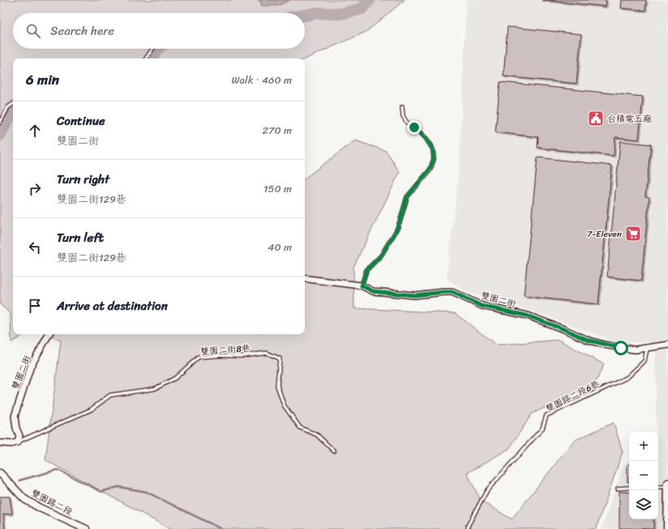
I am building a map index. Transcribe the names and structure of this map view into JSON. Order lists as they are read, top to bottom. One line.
{"streets":{"street":["雙園二街","雙園路二段"],"lane":["雙園二街8巷","雙園路二段6巷"]},"crossings":[["雙園二街","雙園二街8巷"],["雙園二街","雙園路二段6巷"]],"places":{"public building":["台積電五廠"],"supermarket":["7-Eleven"]},"page":{"search":"Search here","heading":["6 min","Walk · 460 m"],"list":[["Continue","雙園二街","270 m"],["Turn right","雙園二街129巷","150 m"],["Turn left","雙園二街129巷","40 m"],"Arrive at destination"],"map_buttons":["+","−"]}}
